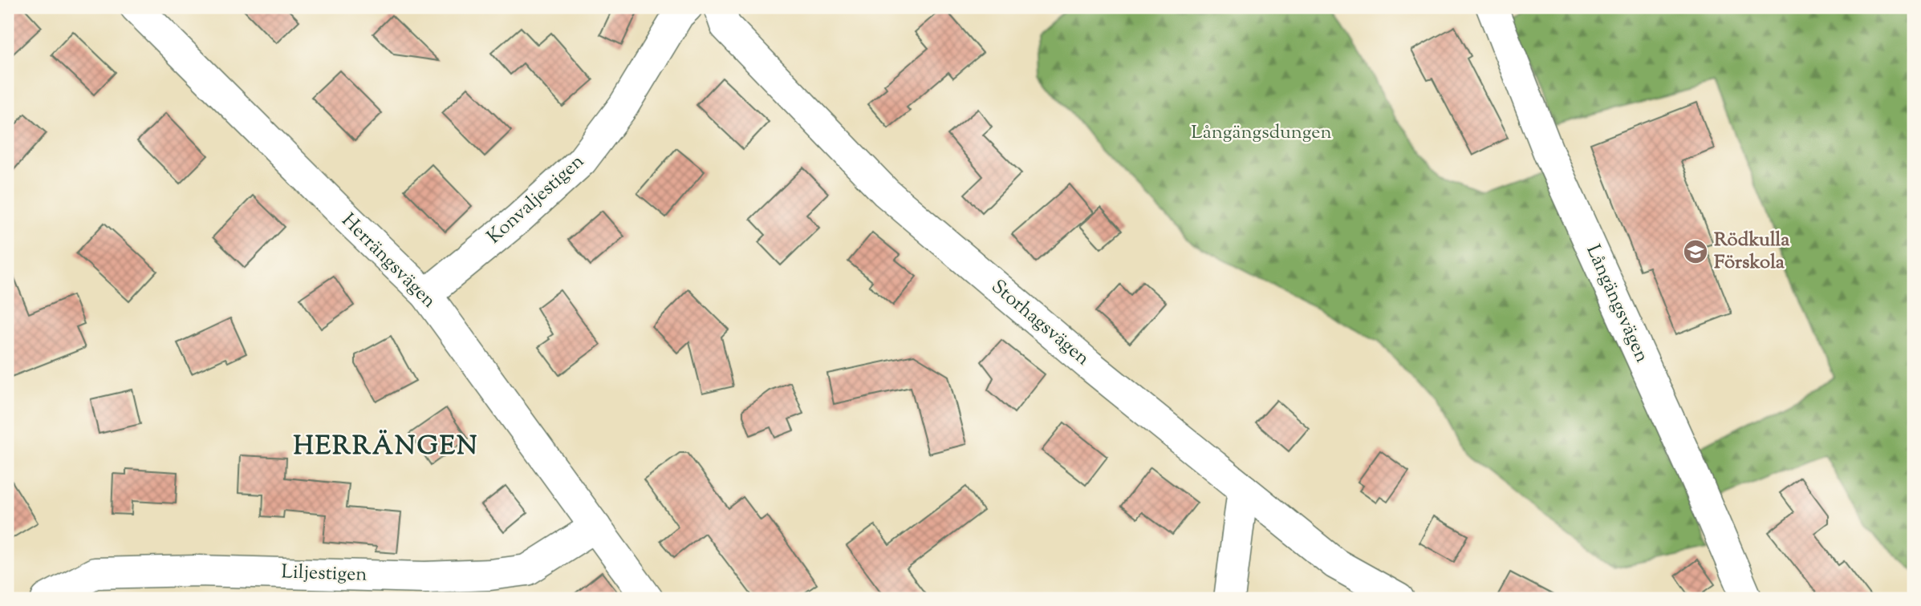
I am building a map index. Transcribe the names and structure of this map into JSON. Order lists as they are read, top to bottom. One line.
{"streets":{"street":["Konvaljestigen","Herrängsvägen","Långängsvägen","Storhagsvägen","Liljestigen"]},"crossings":[["Konvaljestigen","Herrängsvägen"],["Herrängsvägen","Liljestigen"]],"districts":["HERRÄNGEN"],"parks":["Långängsdungen"],"places":{"school or university":["Rödkulla Förskola"]}}
